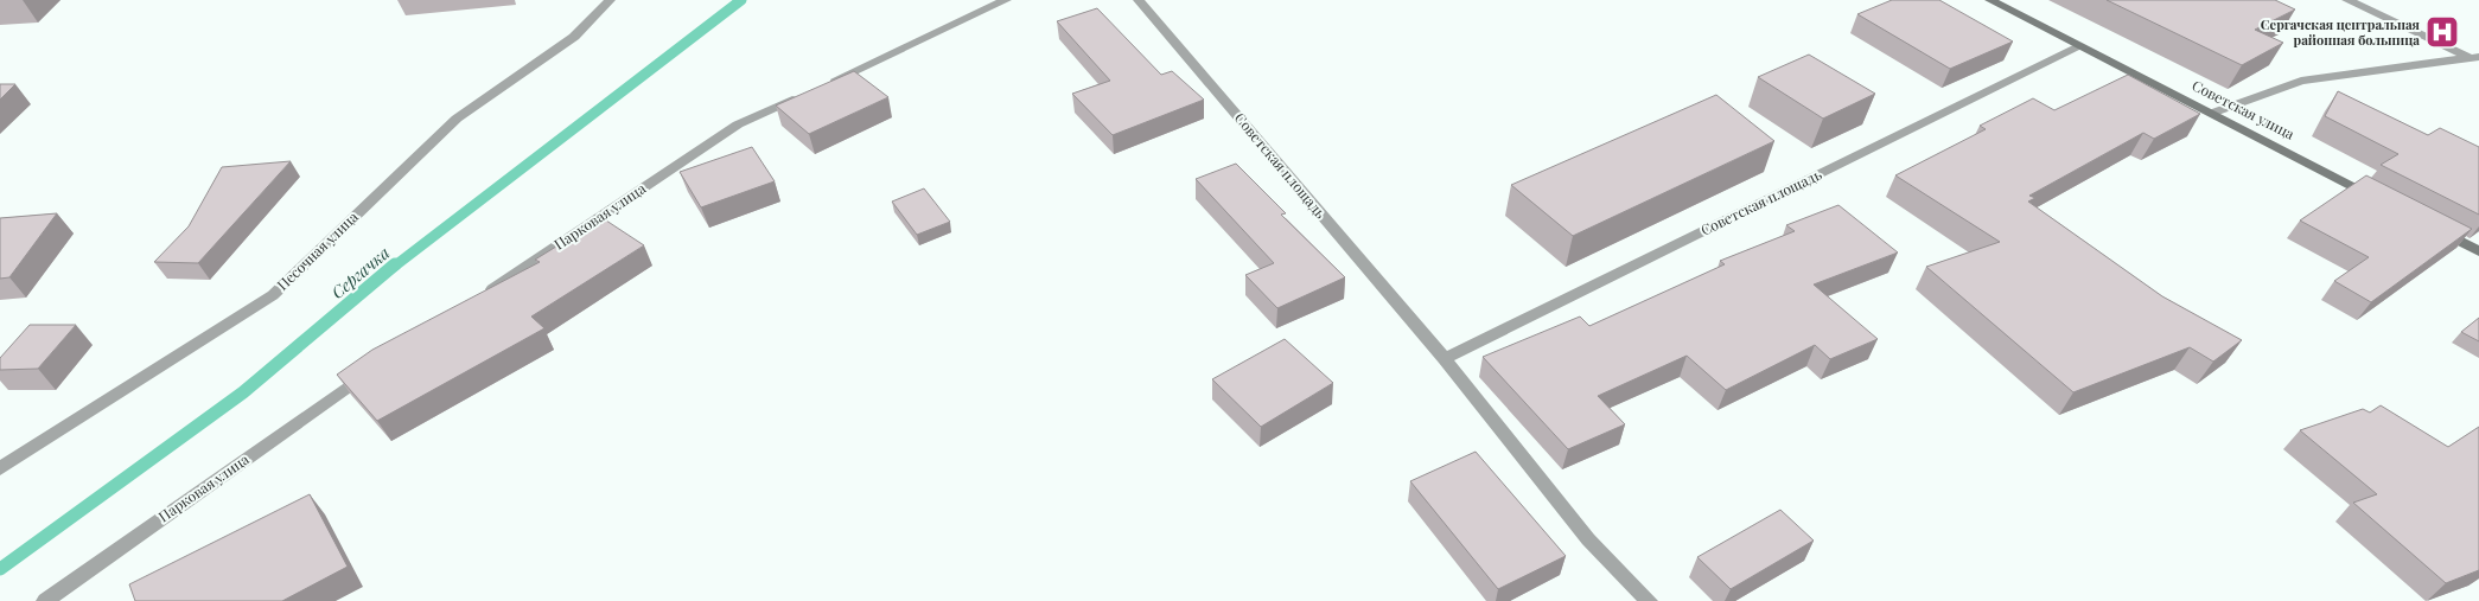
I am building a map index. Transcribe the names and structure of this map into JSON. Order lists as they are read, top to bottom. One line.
{"streets":{"main road":["Советская улица"],"street":["Советская площадь","Парковая улица","Песочная улица"]},"crossings":[["Советская улица","Советская площадь"]],"water":["Сергачка"],"places":{"hospital":["Сергачская центральная районная больница"]}}
